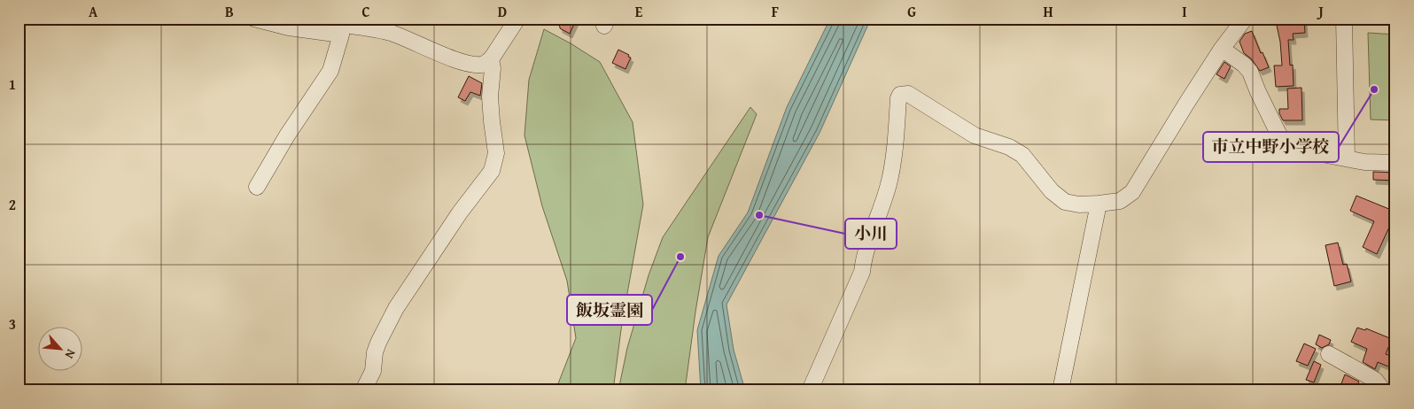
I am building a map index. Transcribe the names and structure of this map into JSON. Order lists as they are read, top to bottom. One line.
{"places":["市立中野小学校","小川","飯坂霊園"],"north":"bottom right","grid":{"columns":["A","B","C","D","E","F","G","H","I","J"],"rows":["1","2","3"]}}
